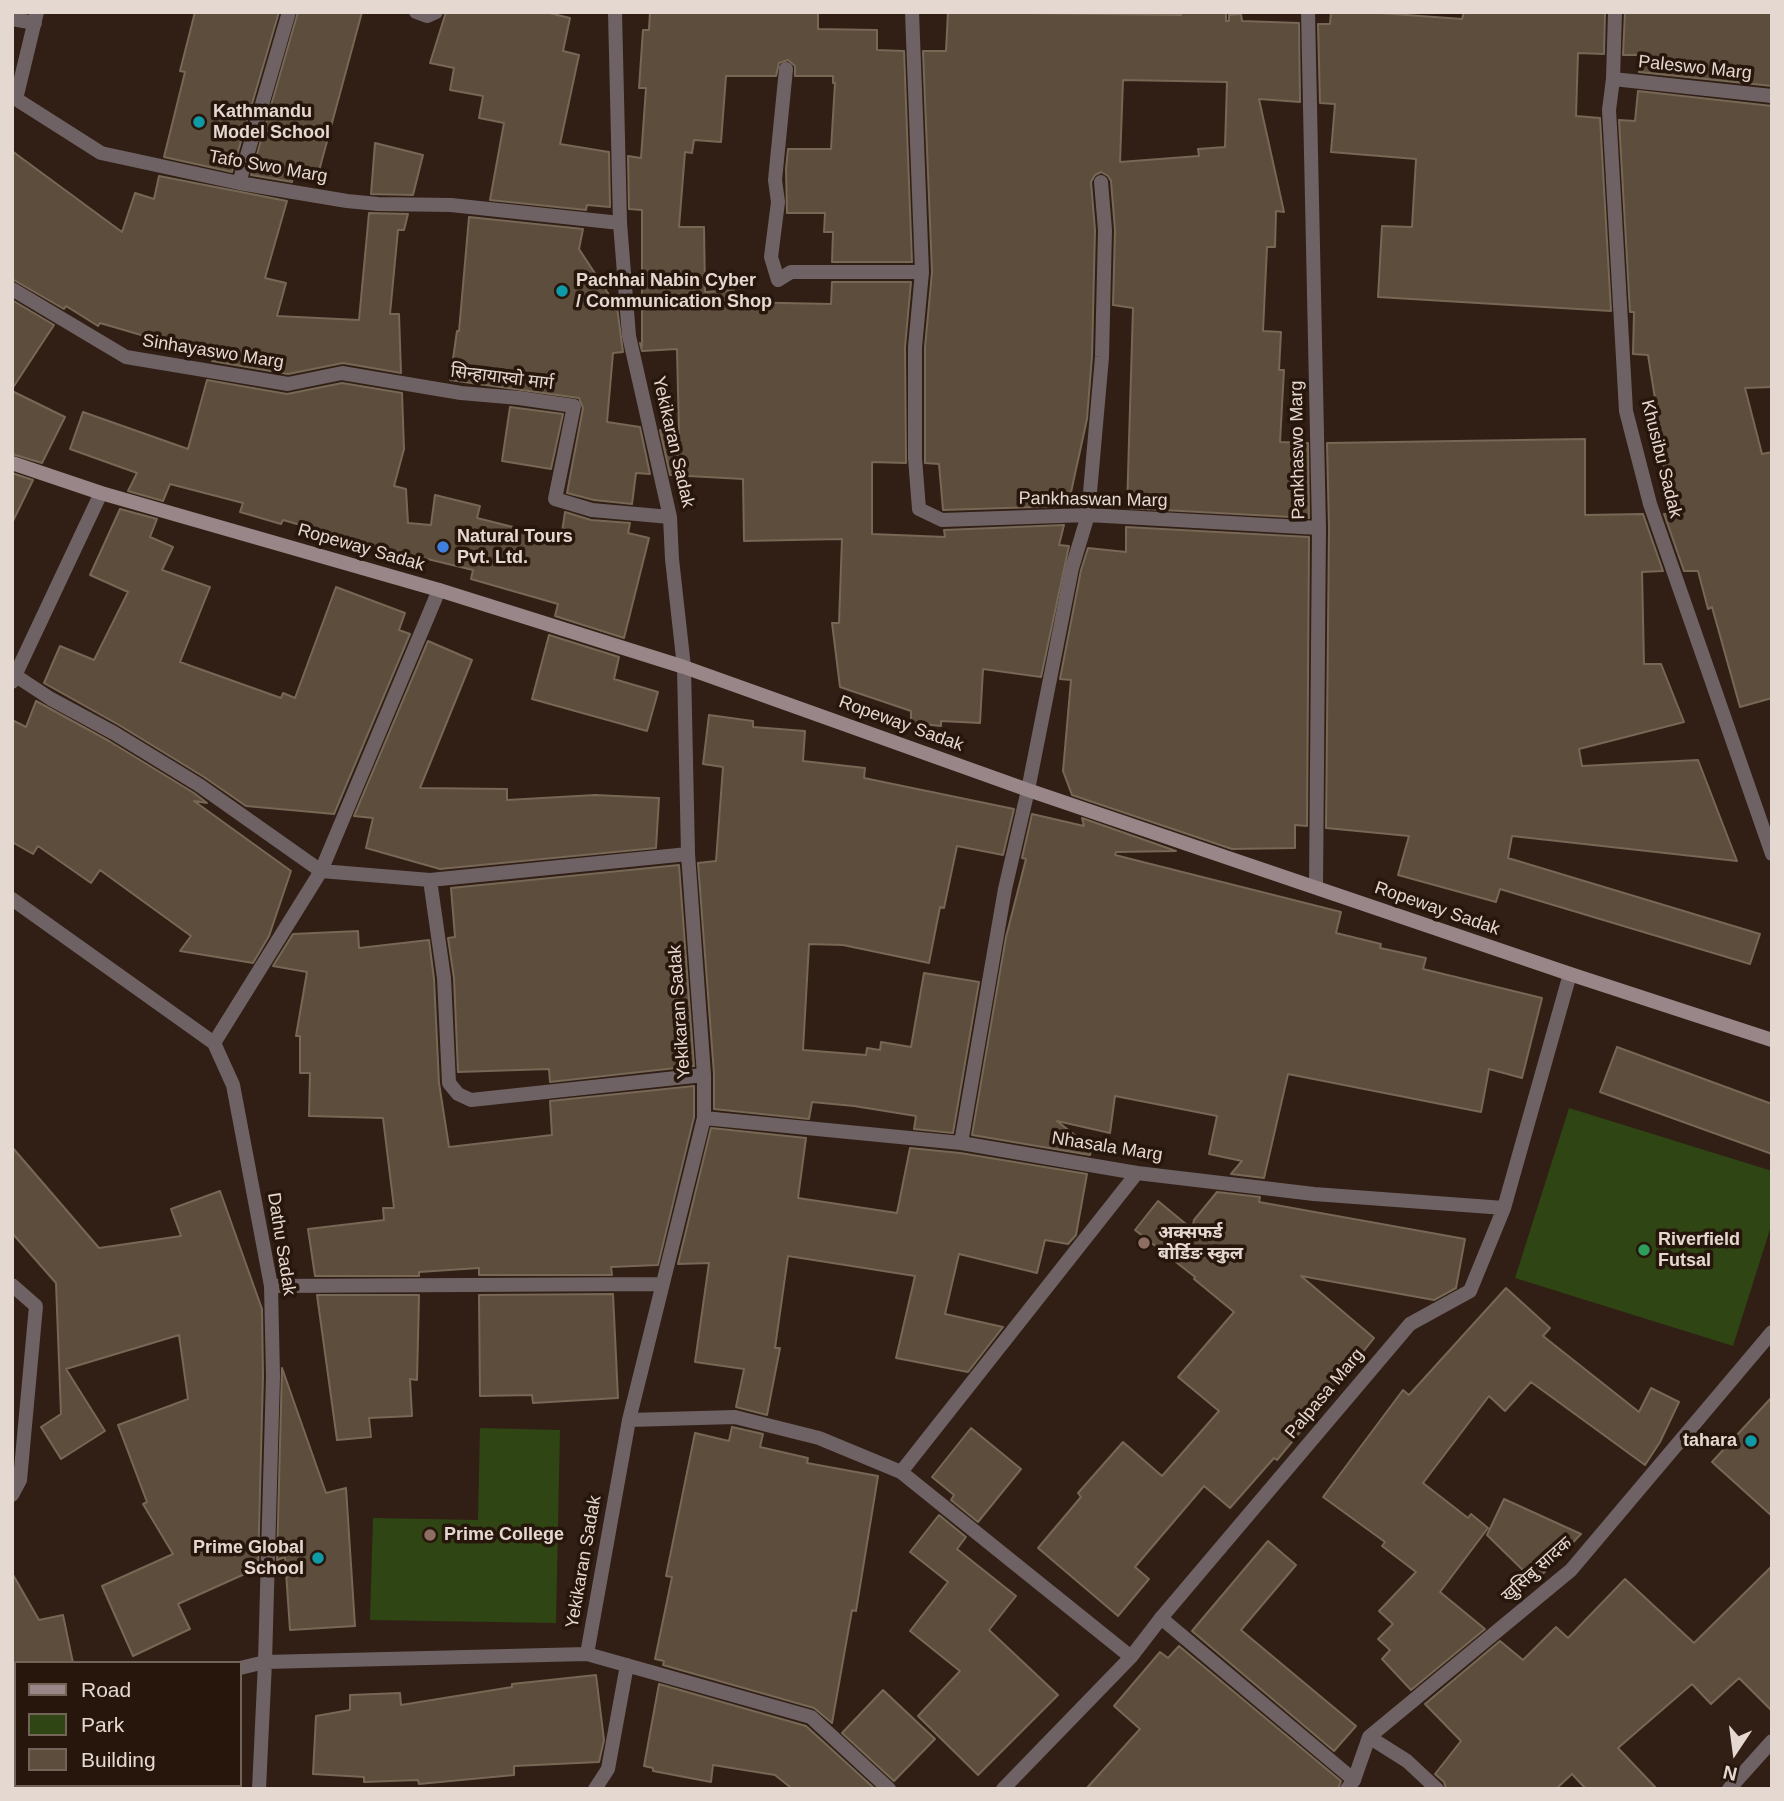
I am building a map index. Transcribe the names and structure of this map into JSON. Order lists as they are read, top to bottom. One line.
{"streets":{"main road":["Ropeway Sadak"],"street":["Paleswo Marg","Tafo Swo Marg","Sinhayaswo Marg","सिन्हायास्वो मार्ग","Yekikaran Sadak","Pankhaswo Marg","Khusibu Sadak","Pankhaswan Marg","Nhasala Marg","Dathu Sadak","Palpasa Marg","खुसिबु सादक"]},"crossings":[["Paleswo Marg","Khusibu Sadak"],["Tafo Swo Marg","Yekikaran Sadak"],["Sinhayaswo Marg","सिन्हायास्वो मार्ग"],["सिन्हायास्वो मार्ग","Yekikaran Sadak"],["Yekikaran Sadak","Ropeway Sadak"],["Yekikaran Sadak","Nhasala Marg"],["Yekikaran Sadak","Dathu Sadak"],["Pankhaswo Marg","Pankhaswan Marg"],["Pankhaswo Marg","Ropeway Sadak"],["Ropeway Sadak","Palpasa Marg"],["Nhasala Marg","Palpasa Marg"]],"places":["Kathmandu Model School","Pachhai Nabin Cyber / Communication Shop","Natural Tours Pvt. Ltd.","अक्सफर्ड बोर्डिङ स्कुल","Riverfield Futsal","tahara","Prime College","Prime Global School"],"legend":["Road","Park","Building"],"north":"bottom"}
